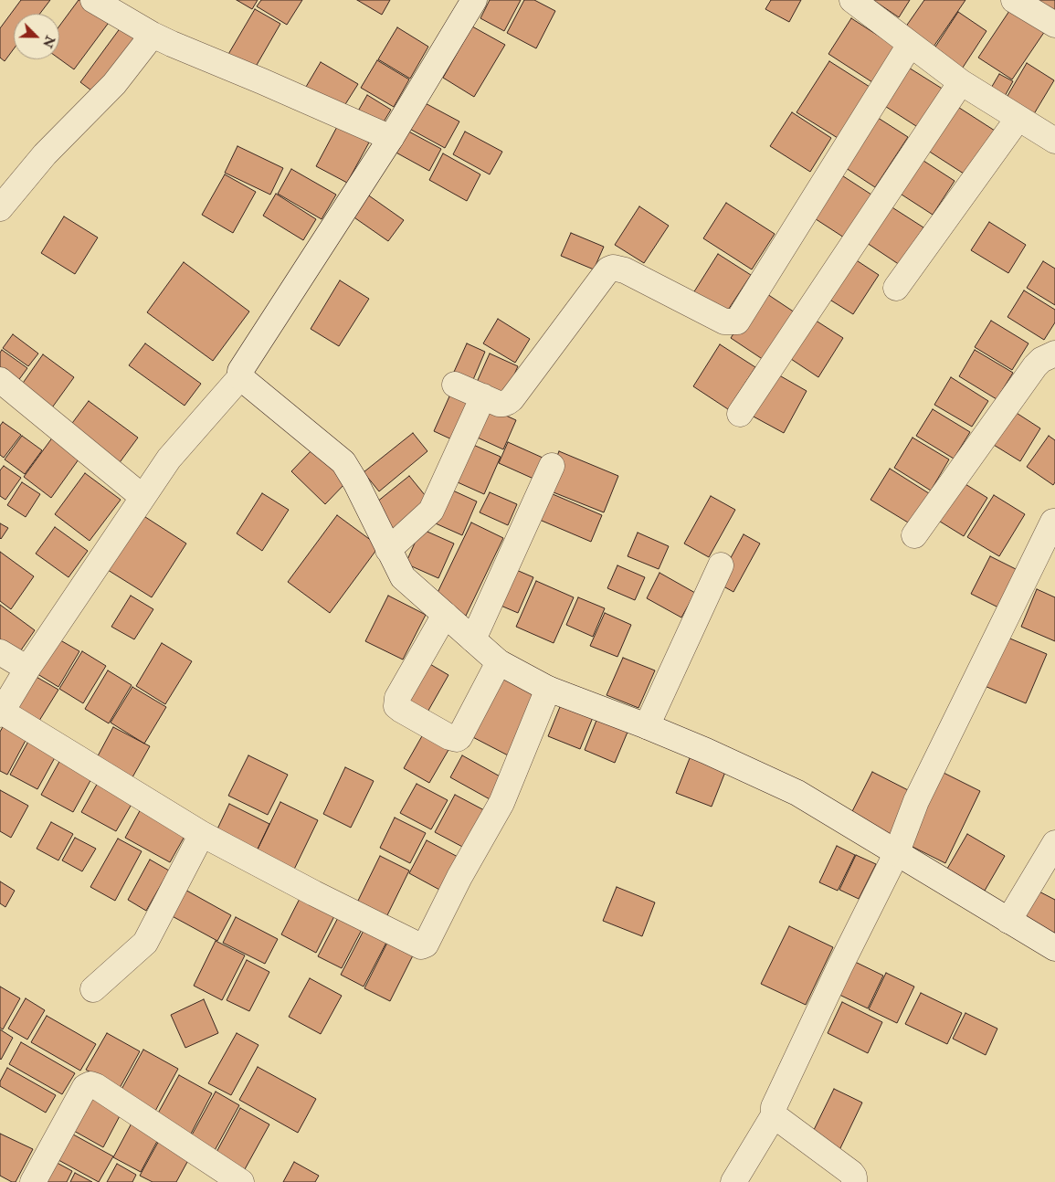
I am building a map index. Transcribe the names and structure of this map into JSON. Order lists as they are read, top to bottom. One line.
{"north":"bottom right"}
